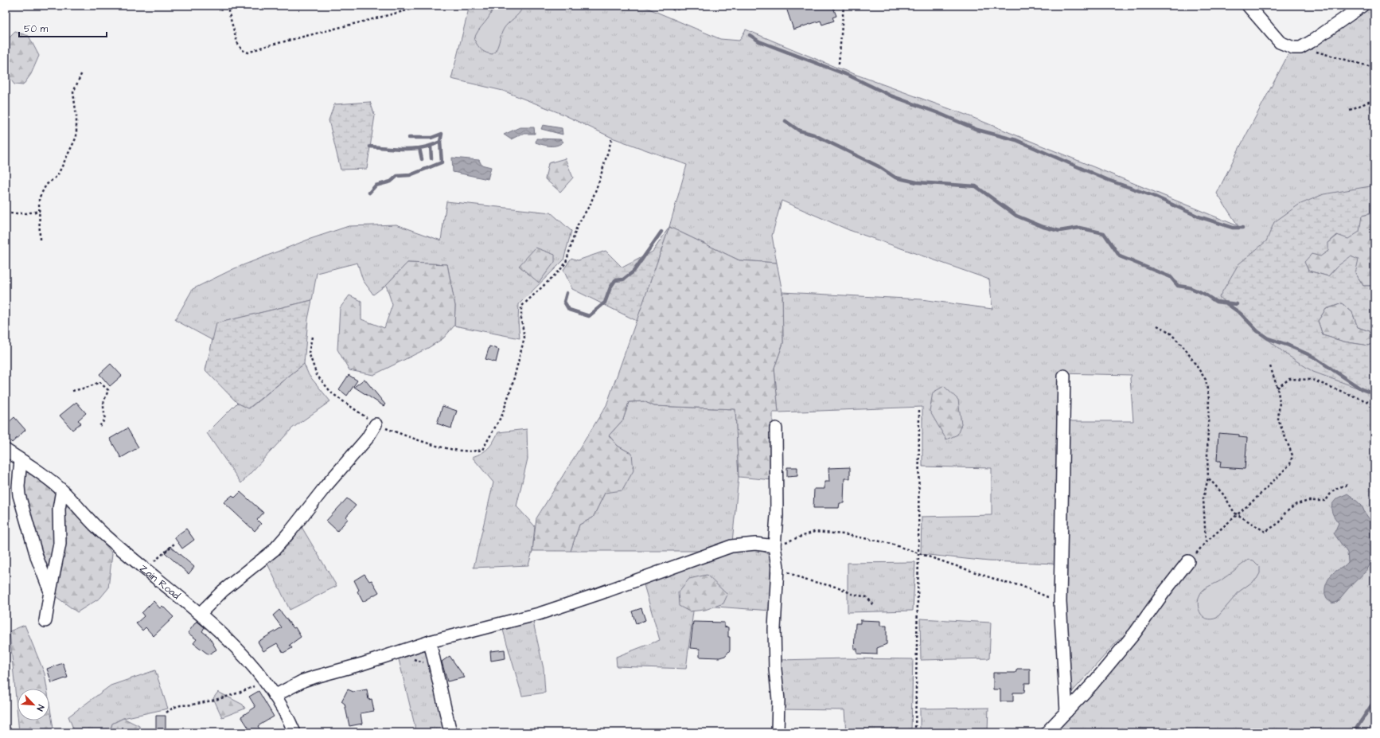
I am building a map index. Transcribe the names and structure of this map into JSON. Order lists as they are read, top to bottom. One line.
{"streets":{"street":["Zain Road"]},"scale_bar":"50 m","north":"bottom right"}
